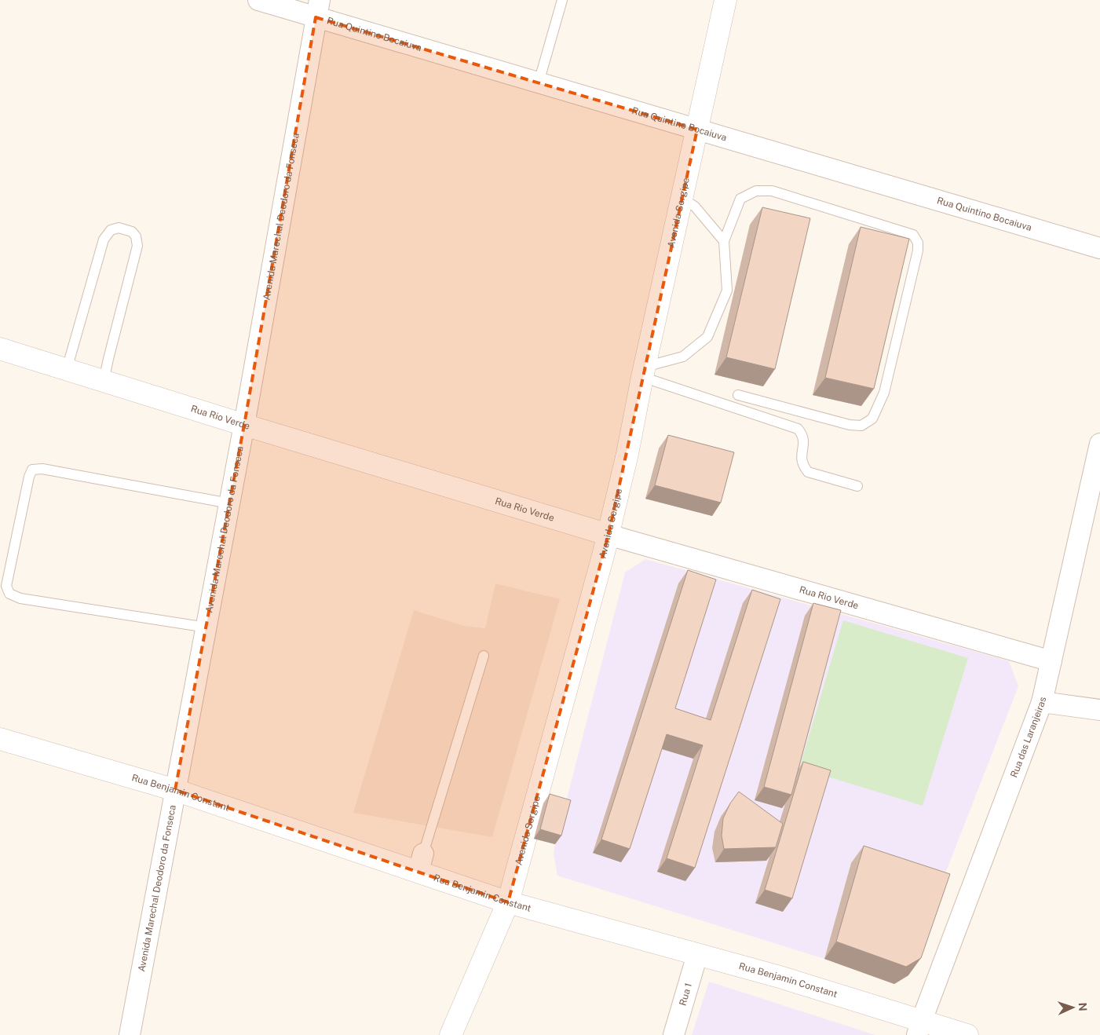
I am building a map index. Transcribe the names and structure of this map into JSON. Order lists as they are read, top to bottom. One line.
{"streets":{"street":["Rua Quintino Bocaiuva","Avenida Sergipe","Avenida Marechal Deodoro da Fonseca","Rua Rio Verde","Rua das Laranjeiras","Rua Benjamin Constant","Rua 1"]},"crossings":[["Rua Quintino Bocaiuva","Avenida Sergipe"],["Rua Quintino Bocaiuva","Avenida Marechal Deodoro da Fonseca"],["Avenida Sergipe","Rua Rio Verde"],["Avenida Sergipe","Rua Benjamin Constant"],["Avenida Marechal Deodoro da Fonseca","Rua Rio Verde"],["Avenida Marechal Deodoro da Fonseca","Rua Benjamin Constant"],["Rua Rio Verde","Rua das Laranjeiras"],["Rua das Laranjeiras","Rua Benjamin Constant"],["Rua Benjamin Constant","Rua 1"]],"north":"right"}
